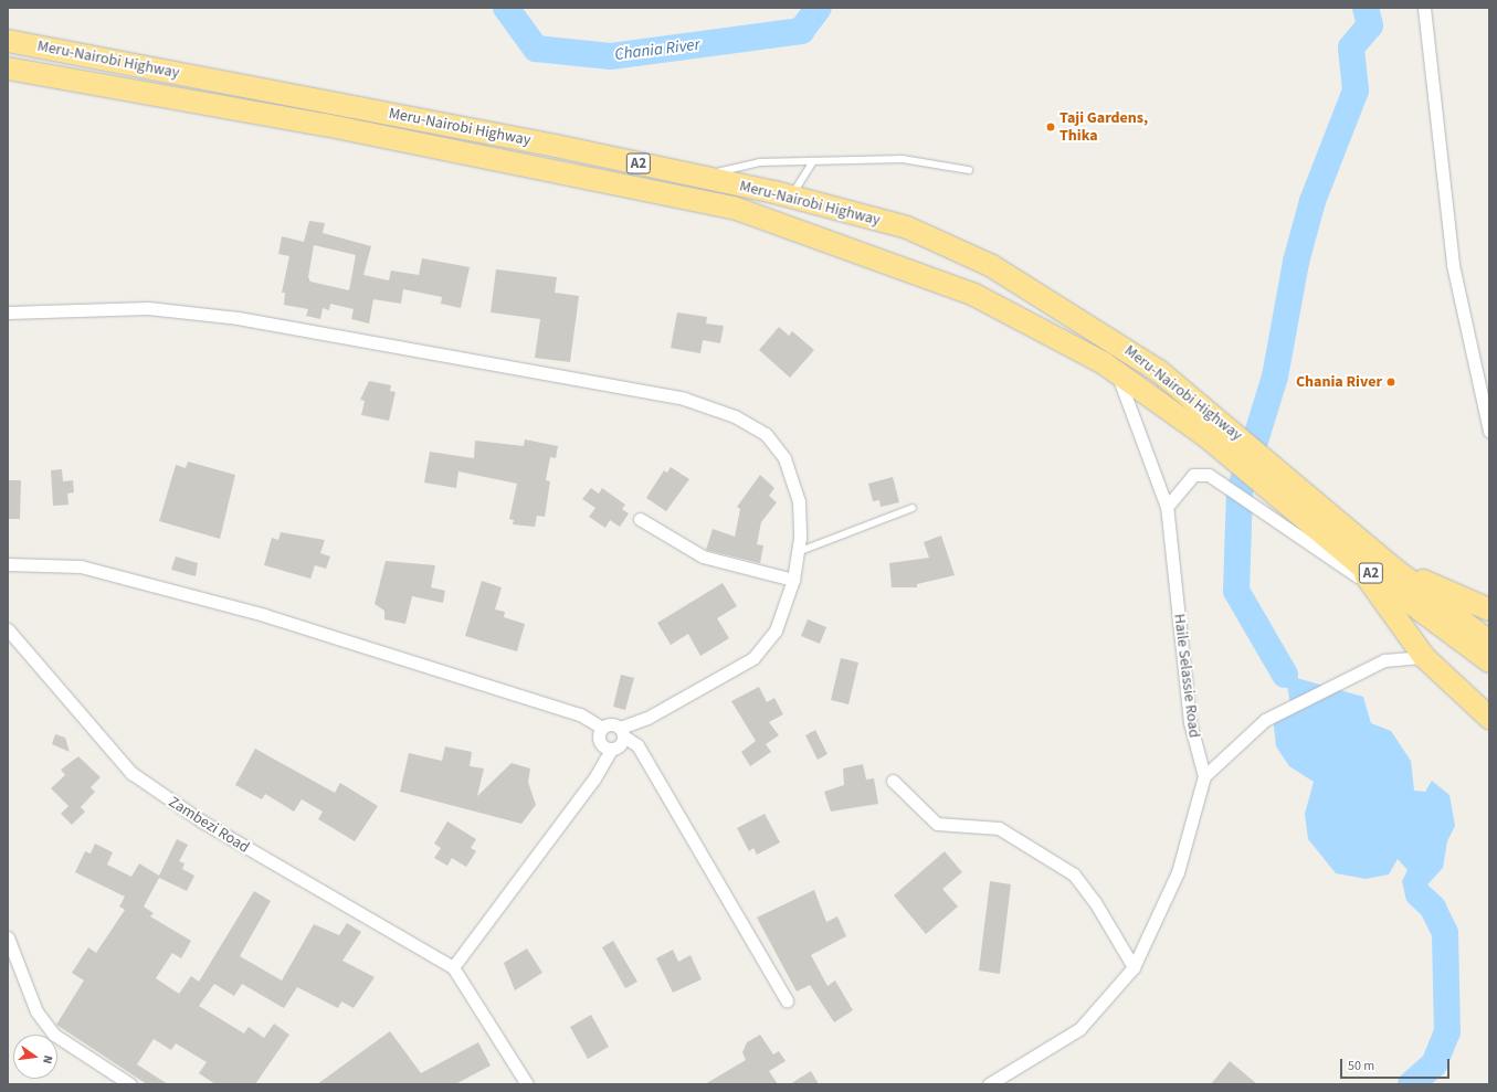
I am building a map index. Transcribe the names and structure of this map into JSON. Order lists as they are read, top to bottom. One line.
{"streets":{"highway":["Meru-Nairobi Highway","A2"],"street":["Haile Selassie Road","Zambezi Road"]},"crossings":[["Meru-Nairobi Highway","Haile Selassie Road"]],"water":["Chania River"],"places":["Taji Gardens, Thika","Chania River"],"scale_bar":"50 m","north":"right"}
